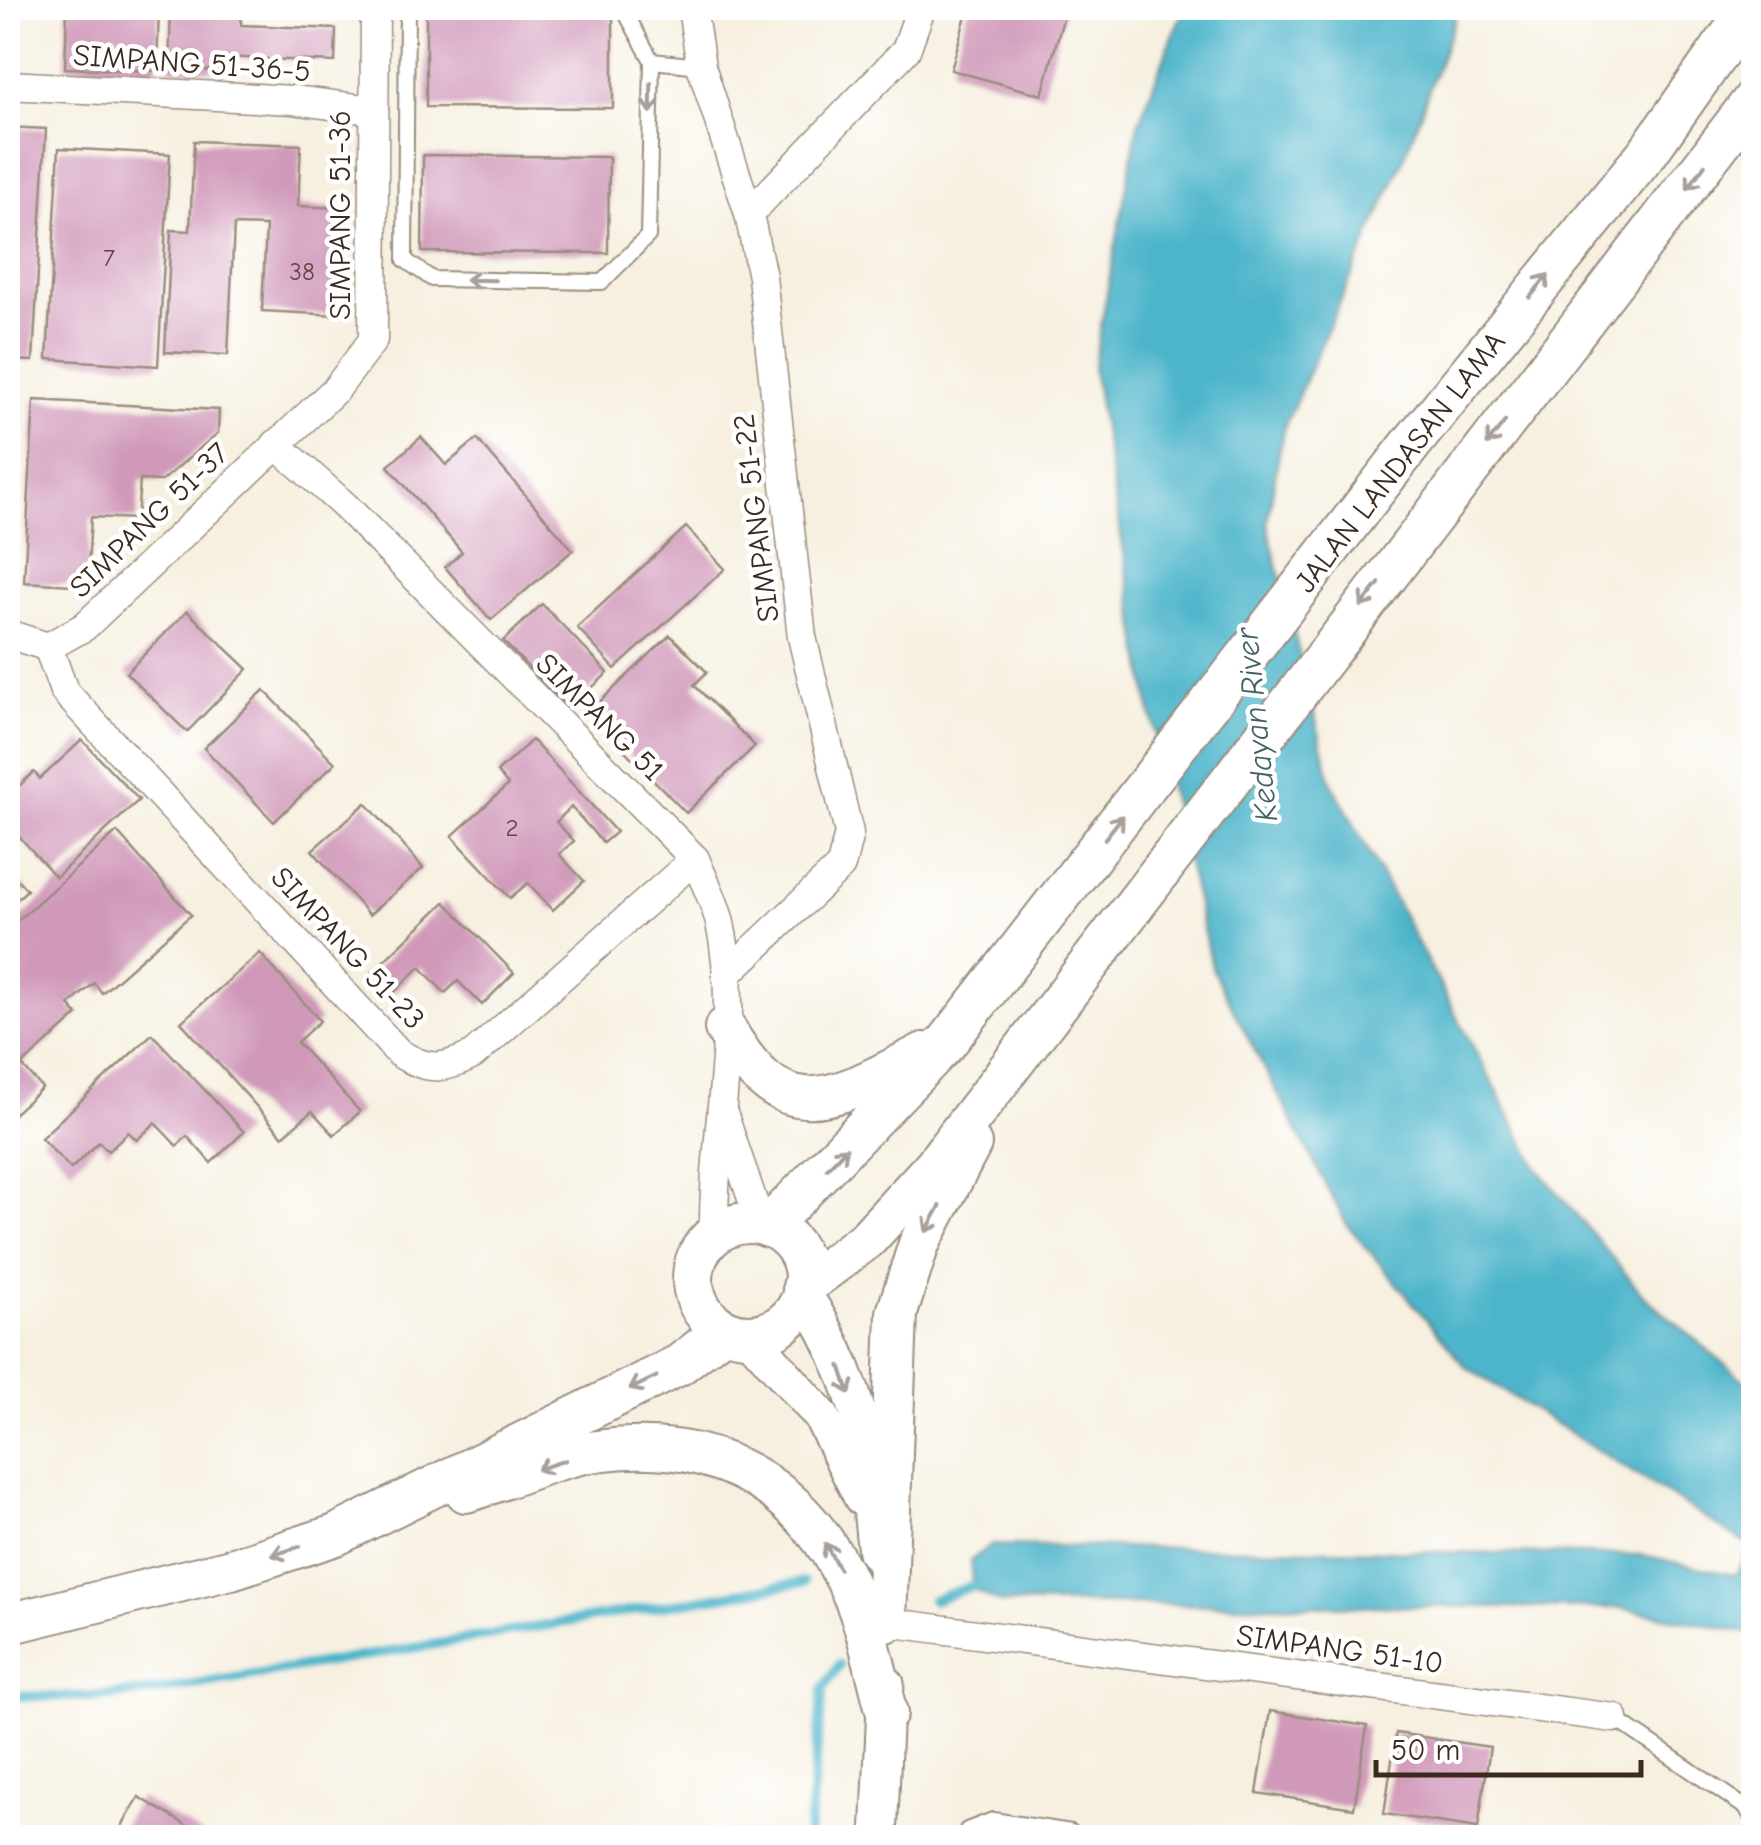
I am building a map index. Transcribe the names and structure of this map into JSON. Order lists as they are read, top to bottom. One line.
{"streets":{"main road":["JALAN LANDASAN LAMA"],"street":["SIMPANG 51-36-5","SIMPANG 51-36","SIMPANG 51-22","SIMPANG 51-37","SIMPANG 51","SIMPANG 51-23","SIMPANG 51-10"]},"crossings":[["SIMPANG 51-36-5","SIMPANG 51-36"],["SIMPANG 51-36","SIMPANG 51-37"],["SIMPANG 51-36","SIMPANG 51"],["JALAN LANDASAN LAMA","SIMPANG 51"],["SIMPANG 51-22","SIMPANG 51"],["SIMPANG 51-37","SIMPANG 51"],["SIMPANG 51-37","SIMPANG 51-23"],["SIMPANG 51","SIMPANG 51-23"]],"water":["Kedayan River"],"house_numbers":["7","38","2"],"scale_bar":"50 m"}
